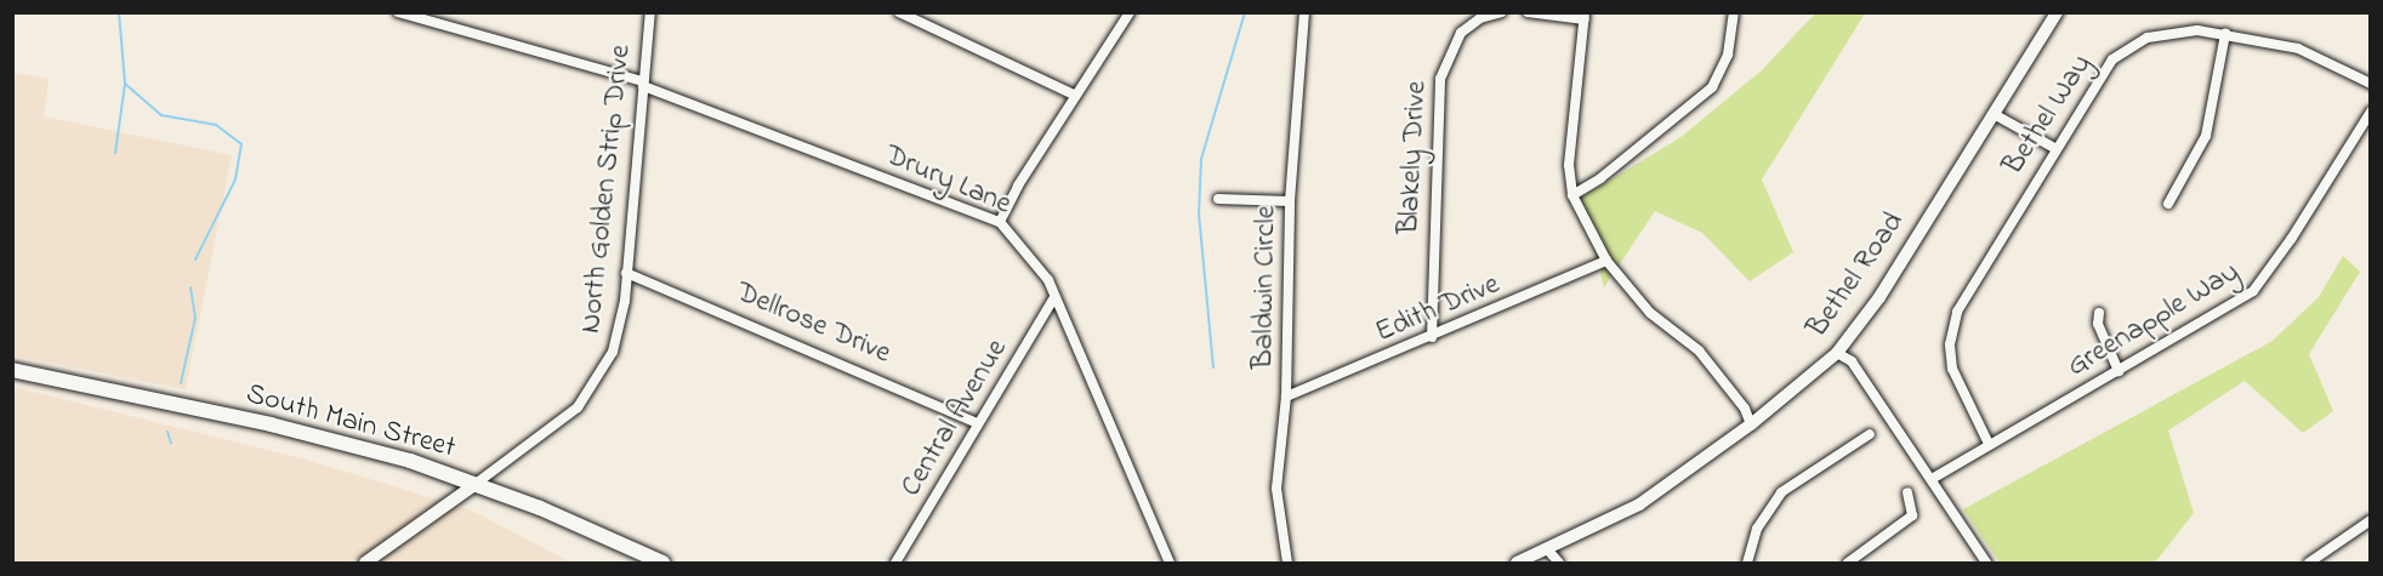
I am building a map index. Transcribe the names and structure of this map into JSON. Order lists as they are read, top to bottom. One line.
{"streets":{"main road":["South Main Street"],"street":["Bethel Way","Blakely Drive","Drury Lane","North Golden Strip Drive","Bethel Road","Baldwin Circle","Edith Drive","Greenapple Way","Dellrose Drive","Central Avenue"]},"crossings":[["Bethel Way","Greenapple Way"],["Blakely Drive","Edith Drive"],["Drury Lane","North Golden Strip Drive"],["Drury Lane","Central Avenue"],["North Golden Strip Drive","Dellrose Drive"],["North Golden Strip Drive","South Main Street"],["Baldwin Circle","Edith Drive"],["Dellrose Drive","Central Avenue"]]}
